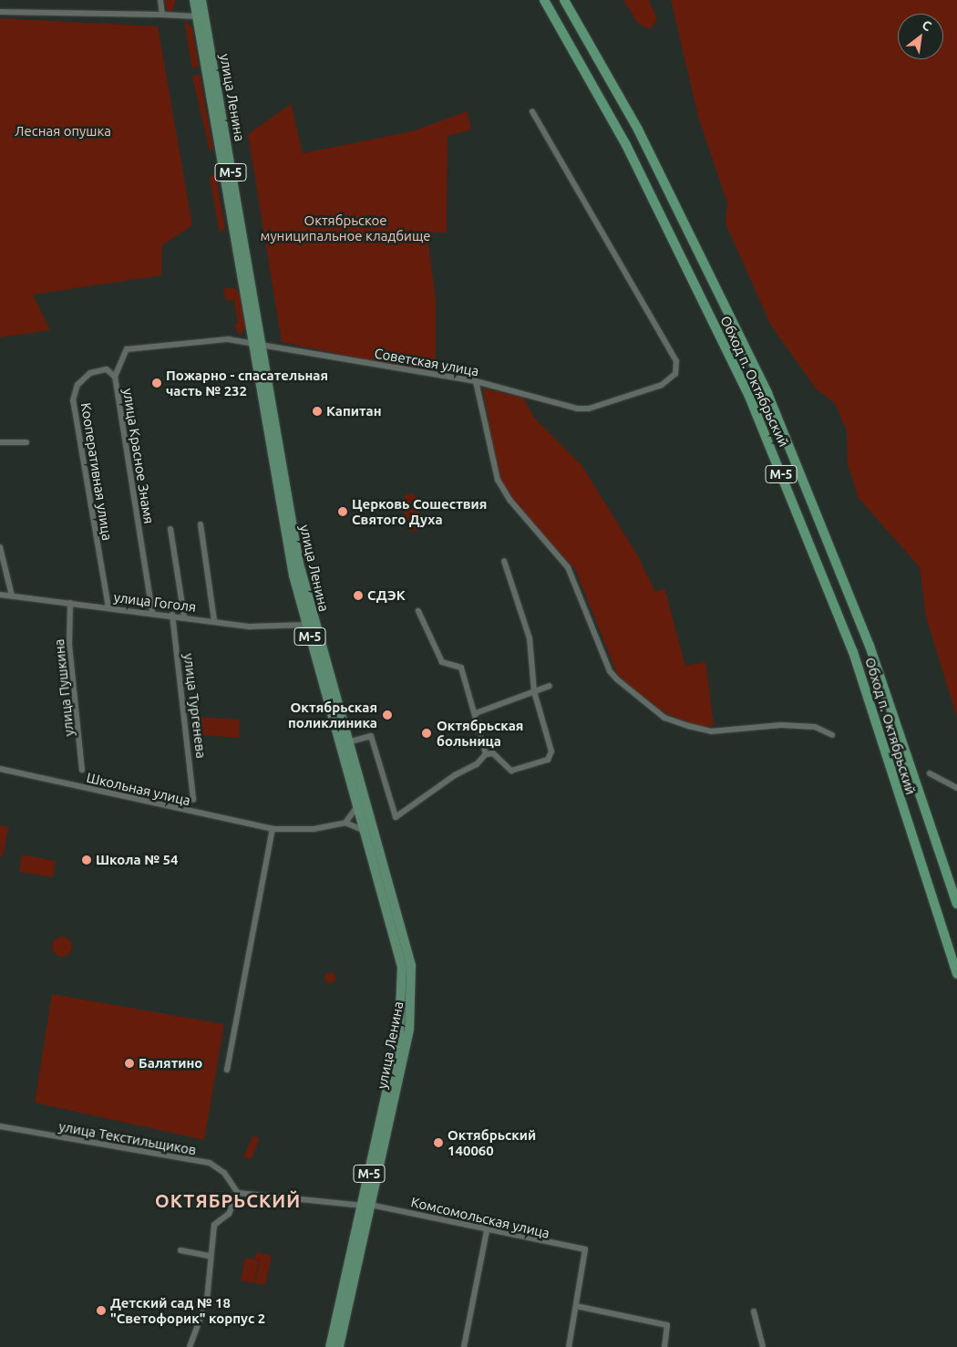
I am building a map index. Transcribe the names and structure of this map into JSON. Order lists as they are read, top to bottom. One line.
{"streets":{"highway":["М-5","Обход п. Октябрьский"],"main road":["улица Ленина"],"street":["Советская улица","улица Красное Знамя","Кооперативная улица","улица Гоголя","улица Пушкина","улица Тургенева","Школьная улица","улица Текстильщиков","Комсомольская улица"]},"crossings":[["улица Ленина","Советская улица"],["улица Ленина","улица Красное Знамя"],["улица Ленина","улица Гоголя"],["улица Ленина","Комсомольская улица"],["Советская улица","улица Красное Знамя"],["улица Красное Знамя","Кооперативная улица"],["улица Красное Знамя","улица Гоголя"],["Кооперативная улица","улица Гоголя"],["улица Гоголя","улица Пушкина"],["улица Гоголя","улица Тургенева"],["улица Текстильщиков","Комсомольская улица"]],"districts":["ОКТЯБРЬСКИЙ"],"parks":["Лесная опушка","Октябрьское муниципальное кладбище"],"places":["Пожарно - спасательная часть № 232","Капитан","Церковь Сошествия Святого Духа","СДЭК","Октябрьская поликлиника","Октябрьская больница","Школа № 54","Балятино","Октябрьский 140060","Детский сад № 18 \"Светофорик\" корпус 2"],"north":"top right"}
